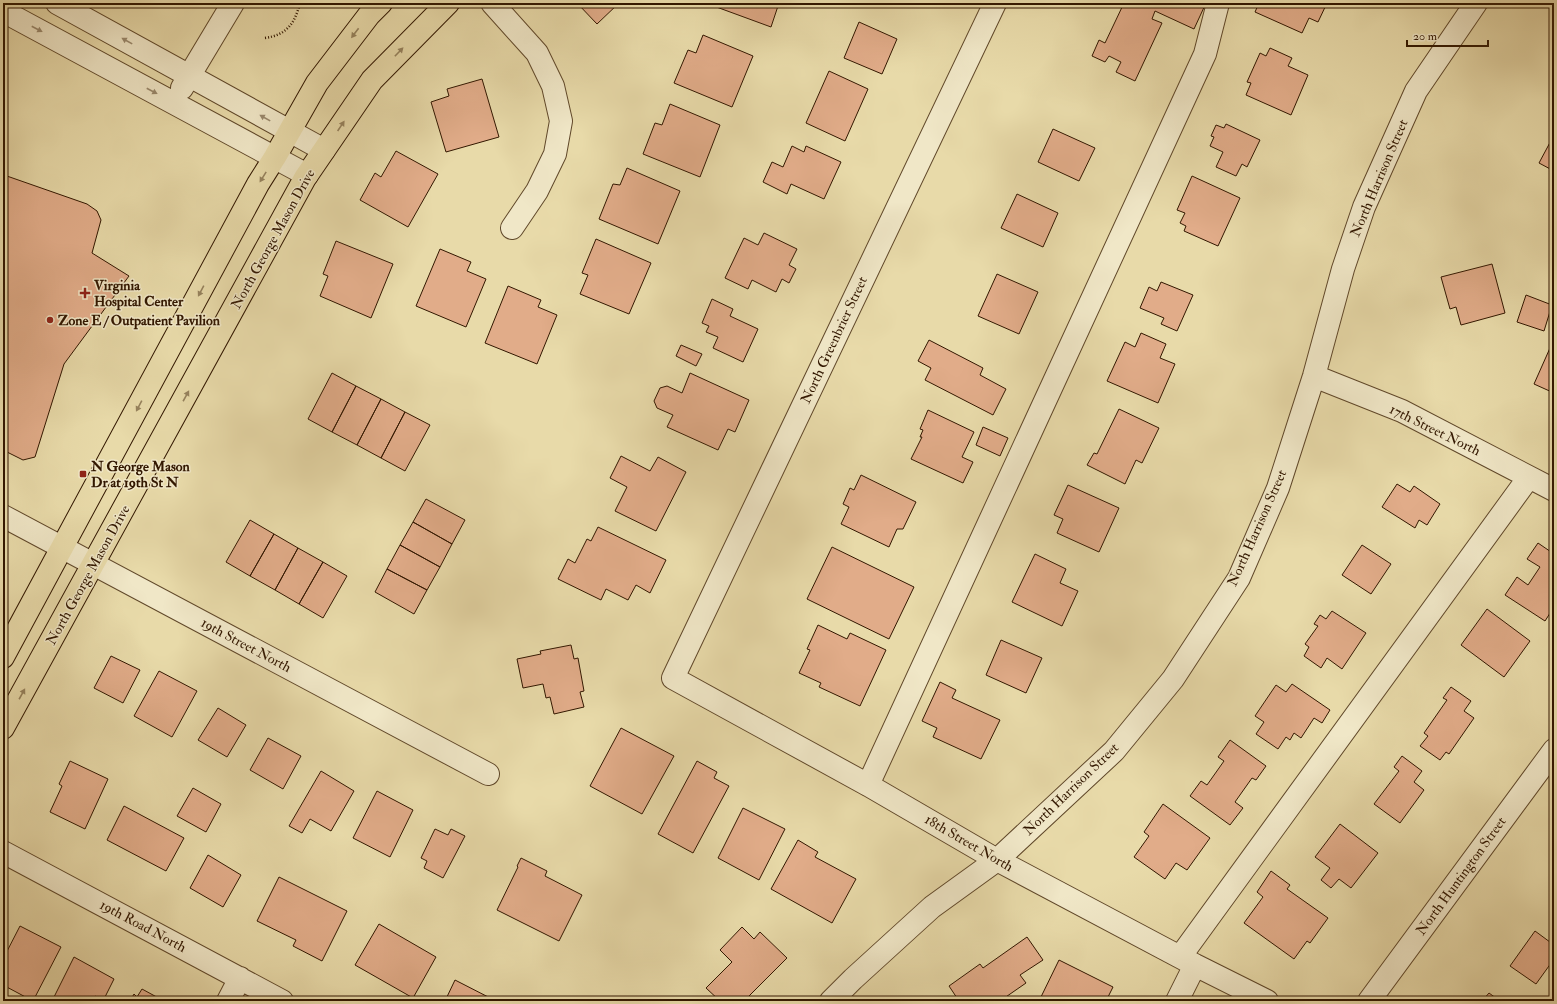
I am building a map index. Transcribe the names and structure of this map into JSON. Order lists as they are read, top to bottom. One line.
{"streets":{"main road":["North George Mason Drive"],"street":["North Harrison Street","North Greenbrier Street","17th Street North","19th Street North","18th Street North","North Huntington Street","19th Road North"]},"crossings":[["North Harrison Street","17th Street North"],["North Harrison Street","18th Street North"],["North George Mason Drive","19th Street North"],["North Greenbrier Street","18th Street North"]],"places":{"health":["Virginia Hospital Center"],"other":["Zone E / Outpatient Pavilion"],"transit":["N George Mason Dr at 19th St N"]},"scale_bar":"20 m"}
